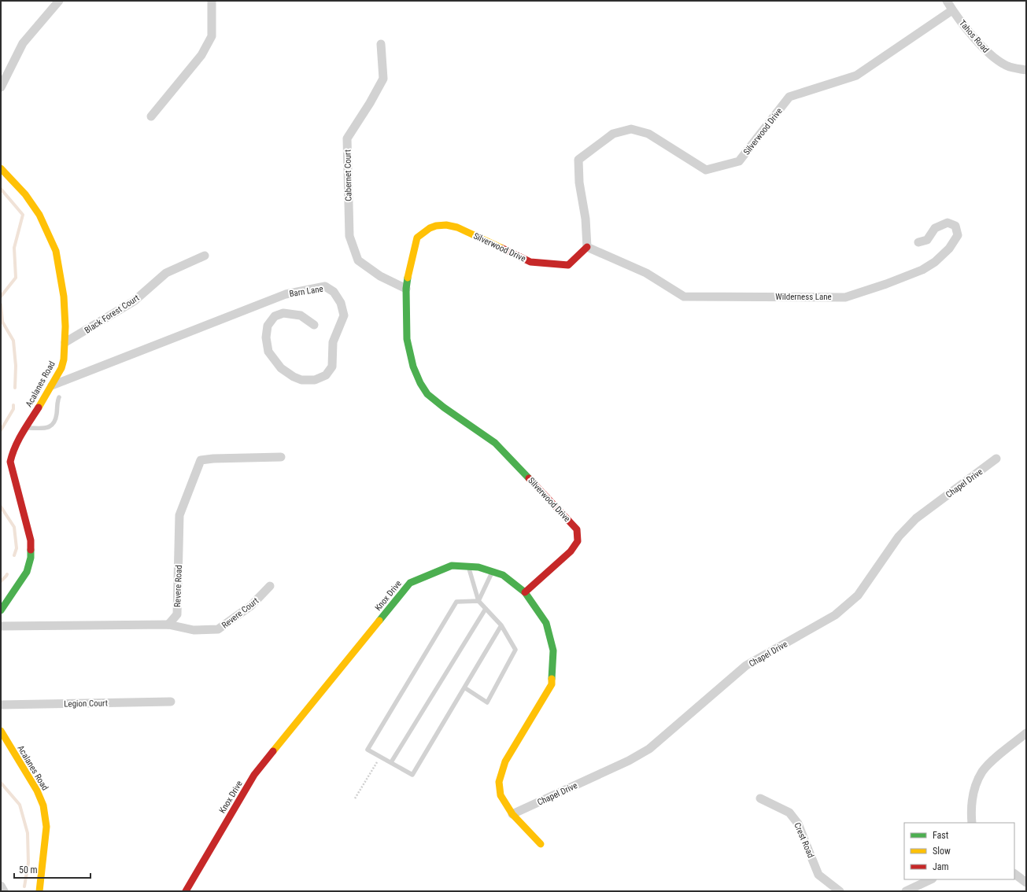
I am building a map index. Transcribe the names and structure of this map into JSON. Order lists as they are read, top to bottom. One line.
{"streets":{"street":["Tahos Road","Silverwood Drive","Cabernet Court","Barn Lane","Wilderness Lane","Black Forest Court","Acalanes Road","Chapel Drive","Revere Road","Knox Drive","Revere Court","Legion Court","Crest Road"]},"crossings":[["Tahos Road","Silverwood Drive"],["Silverwood Drive","Cabernet Court"],["Silverwood Drive","Wilderness Lane"],["Silverwood Drive","Knox Drive"],["Barn Lane","Acalanes Road"],["Black Forest Court","Acalanes Road"],["Chapel Drive","Knox Drive"],["Revere Road","Revere Court"]],"legend":["Fast","Slow","Jam"],"scale_bar":"50 m"}
